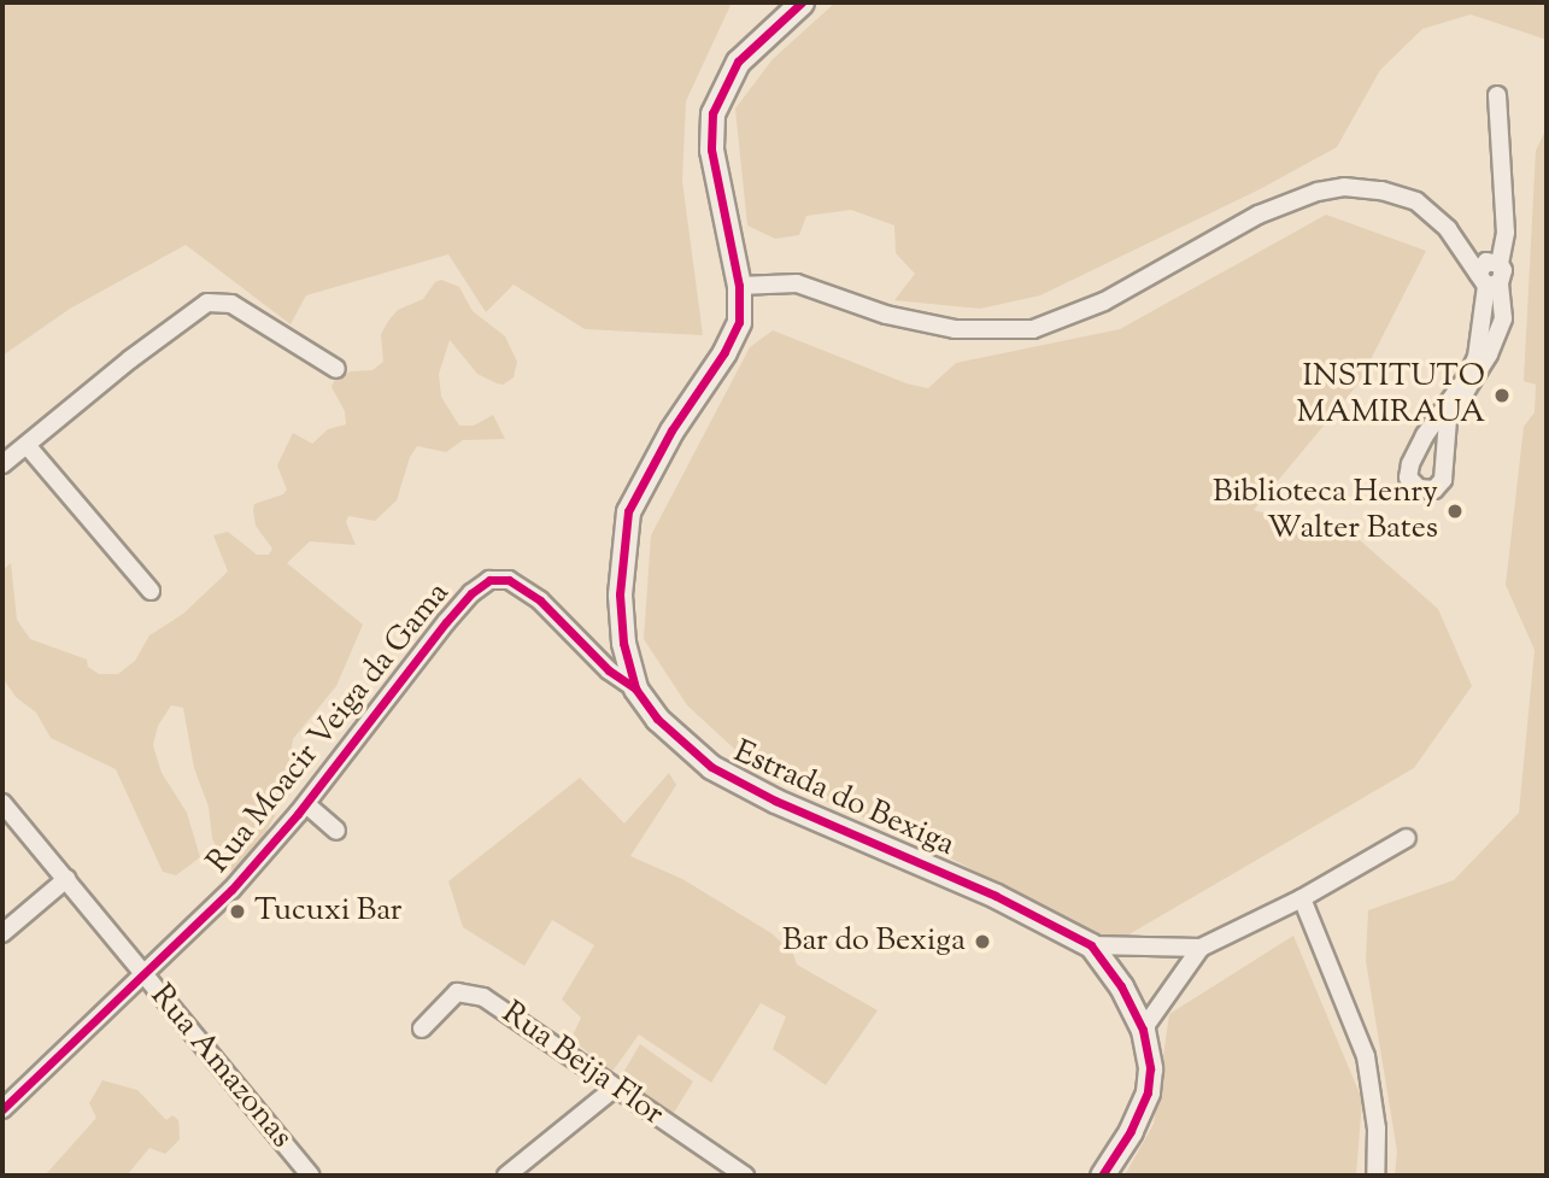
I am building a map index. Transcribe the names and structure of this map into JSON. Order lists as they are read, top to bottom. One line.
{"streets":{"street":["Rua Moacir Veiga da Gama","Estrada do Bexiga","Rua Beija Flor","Rua Amazonas"]},"crossings":[["Rua Moacir Veiga da Gama","Estrada do Bexiga"],["Rua Moacir Veiga da Gama","Rua Amazonas"]],"places":["INSTITUTO MAMIRAUA","Biblioteca Henry Walter Bates","Tucuxi Bar","Bar do Bexiga"]}
